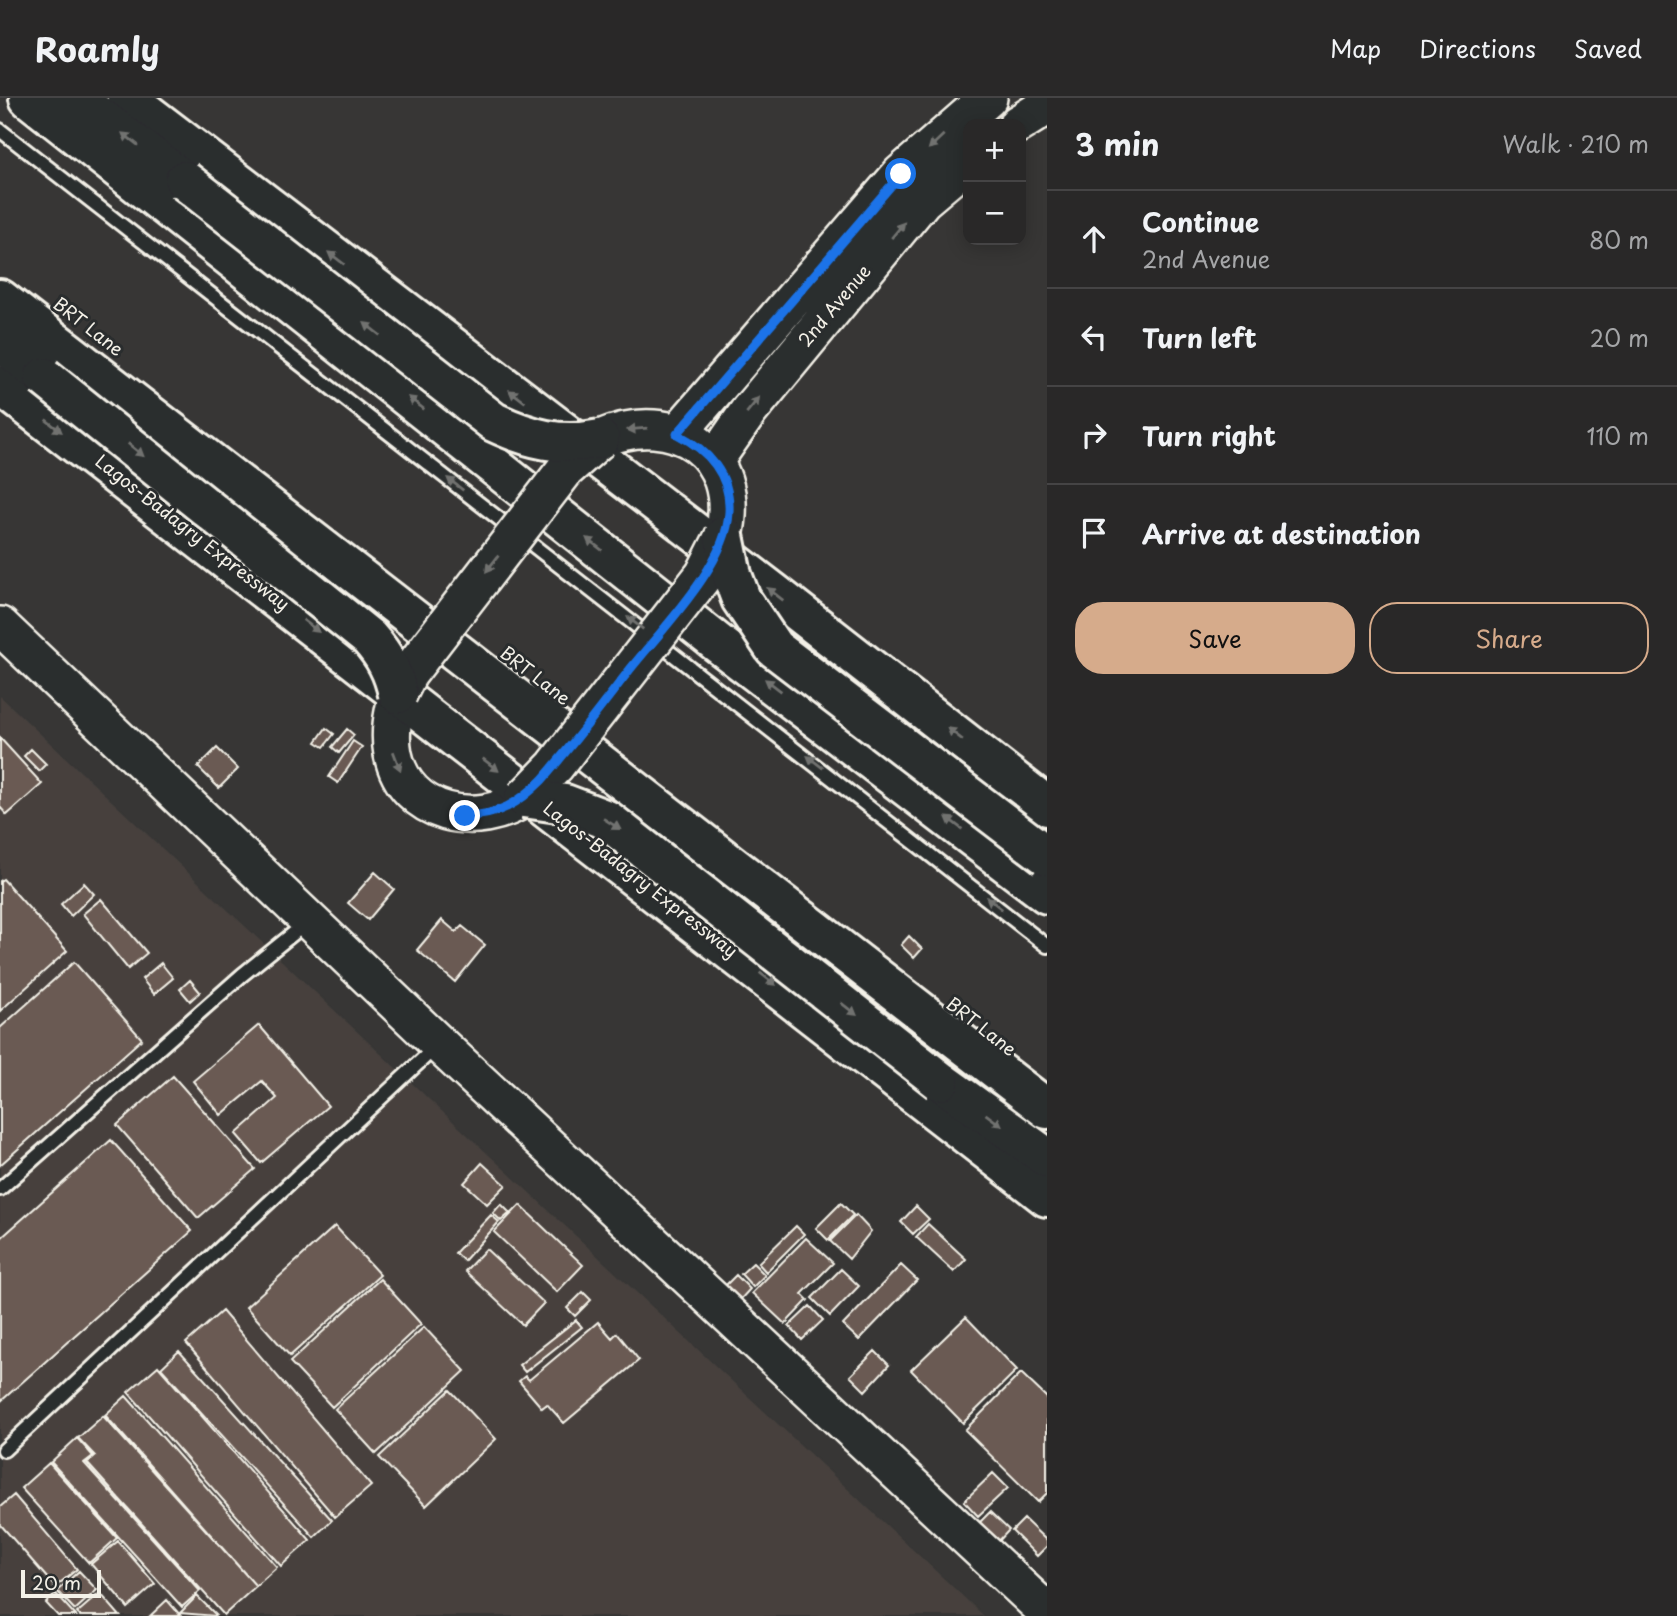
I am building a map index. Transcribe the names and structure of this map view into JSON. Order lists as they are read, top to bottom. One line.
{"streets":{"main road":["2nd Avenue","Lagos-Badagry Expressway"],"lane":["BRT Lane"]},"scale_bar":"20 m","page":{"header":"Roamly","nav":["Map","Directions","Saved"],"heading":["3 min","Walk · 210 m"],"map_buttons":["+","−"],"list":[["Continue","2nd Avenue","80 m"],["Turn left","20 m"],["Turn right","110 m"],"Arrive at destination"],"buttons":["Save","Share"],"scale":"20 m"}}
